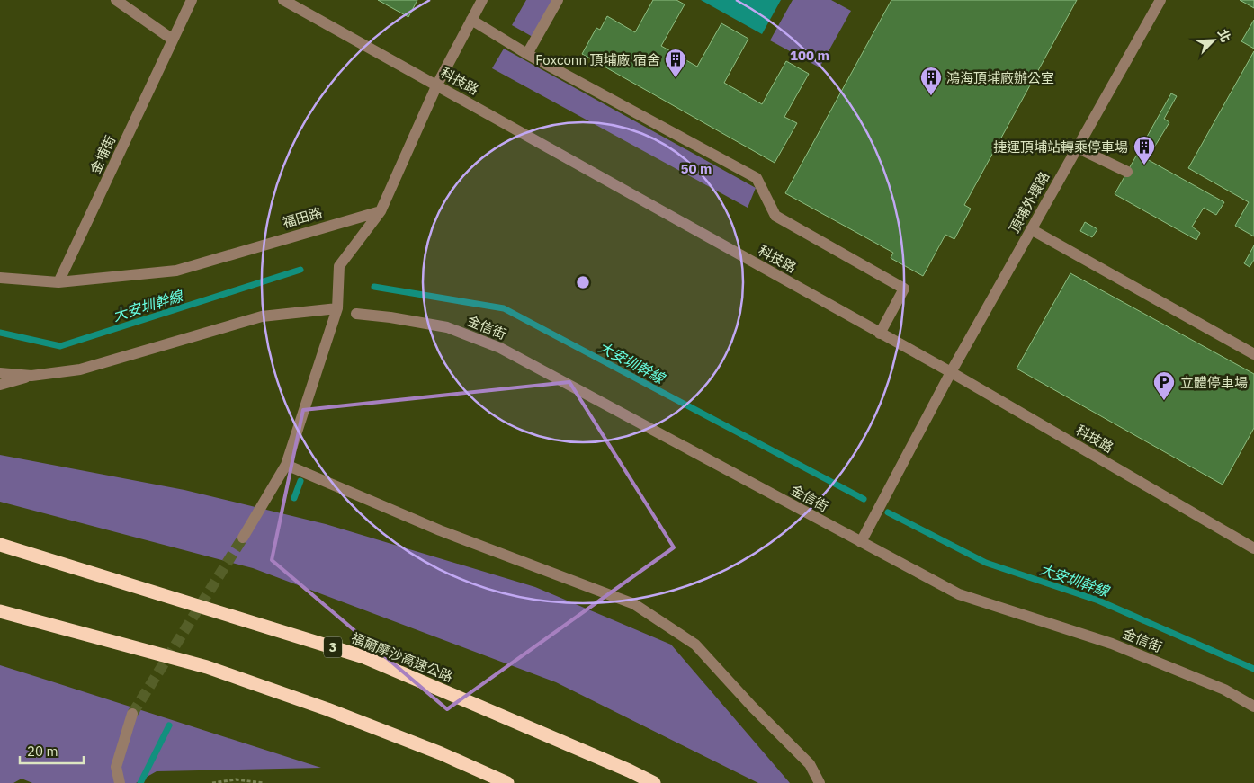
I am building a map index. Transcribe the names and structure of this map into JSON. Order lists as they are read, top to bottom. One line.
{"streets":{"highway":["3","福爾摩沙高速公路"],"street":["科技路","金埔街","頂埔外環路","福田路","金信街"]},"crossings":[["科技路","頂埔外環路"],["金埔街","福田路"],["頂埔外環路","金信街"]],"water":["大安圳幹線"],"places":{"building":["Foxconn 頂埔廠 宿舍","鴻海頂埔廠辦公室","捷運頂埔站轉乘停車場"],"parking":["立體停車場"]},"scale_bar":"20 m","north":"top right","rings":["100 m","50 m"]}
